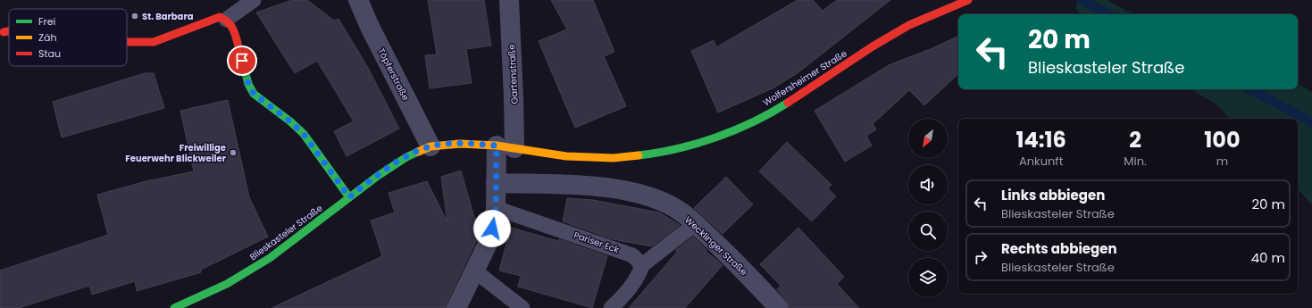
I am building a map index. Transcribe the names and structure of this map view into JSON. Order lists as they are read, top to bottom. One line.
{"streets":{"street":["Töpferstraße","Gartenstraße","Wolfersheimer Straße","Blieskasteler Straße","Wecklinger Straße"],"lane":["Pariser Eck"]},"crossings":[["Töpferstraße","Blieskasteler Straße"],["Gartenstraße","Wolfersheimer Straße"],["Gartenstraße","Blieskasteler Straße"],["Wolfersheimer Straße","Blieskasteler Straße"]],"places":["St. Barbara","Freiwillige Feuerwehr Blickweiler"],"legend":["Frei","Zäh","Stau"],"north":"bottom left","page":{"turn":["20 m","Blieskasteler Straße"],"eta":["14:16","Ankunft","2","Min.","100","m"],"list":[{"name":"Links abbiegen","note":"Blieskasteler Straße","value":"20 m"},{"name":"Rechts abbiegen","note":"Blieskasteler Straße","value":"40 m"}]}}
